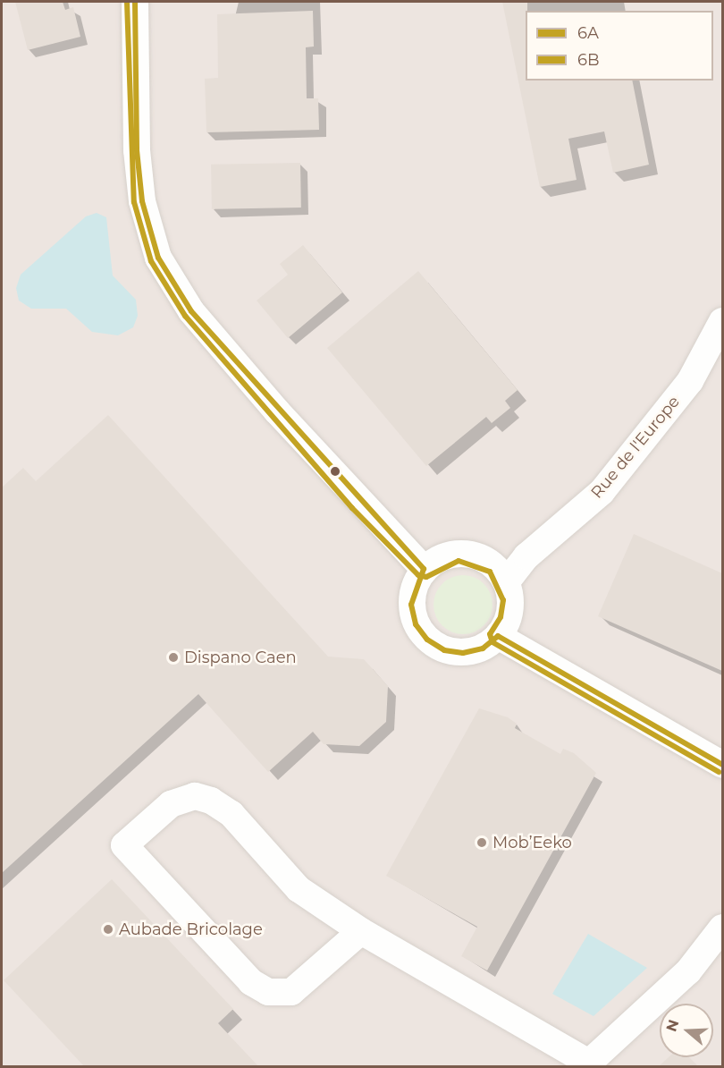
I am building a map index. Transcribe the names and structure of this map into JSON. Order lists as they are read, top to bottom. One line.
{"streets":{"street":["Rue de l'Europe"]},"places":["Dispano Caen","Mob’Eeko","Aubade Bricolage"],"lines":["transit line 6A","transit line 6B"],"legend":["6A","6B"],"north":"left"}
